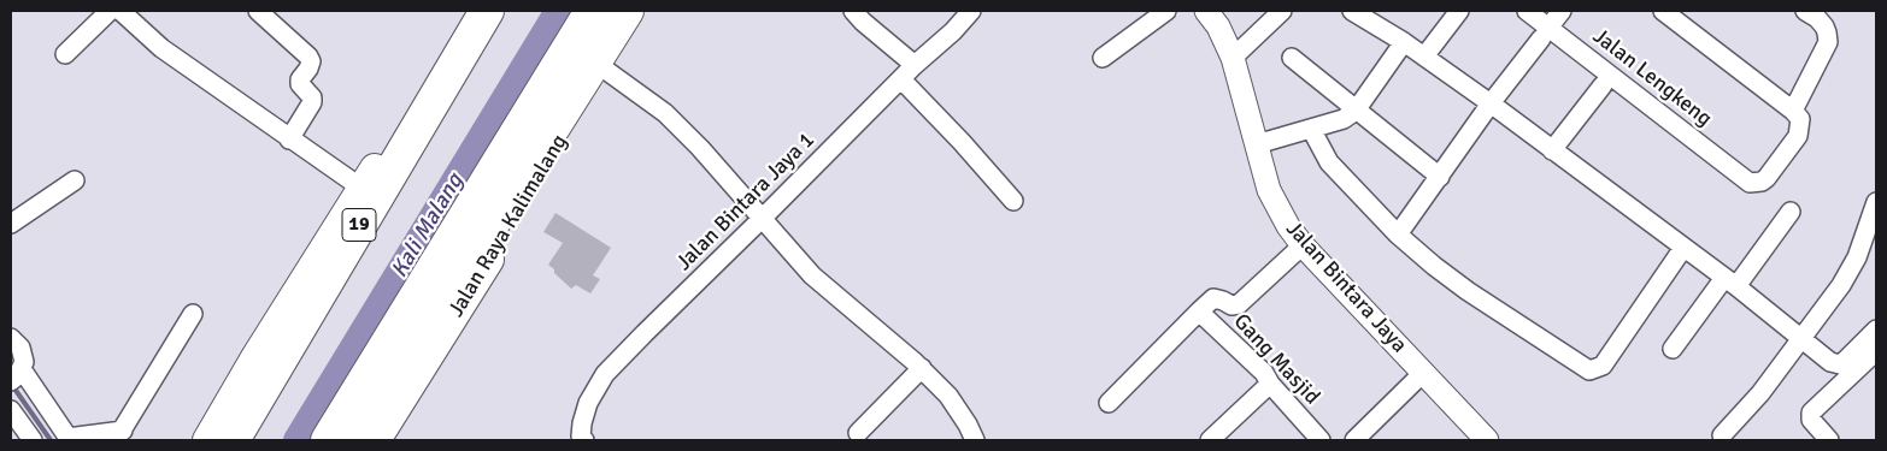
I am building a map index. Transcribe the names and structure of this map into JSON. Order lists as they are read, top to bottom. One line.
{"streets":{"highway":["19"],"main road":["Jalan Raya Kalimalang"],"street":["Jalan Lengkeng","Jalan Bintara Jaya 1","Jalan Bintara Jaya","Gang Masjid"]},"water":["Kali Malang"]}
